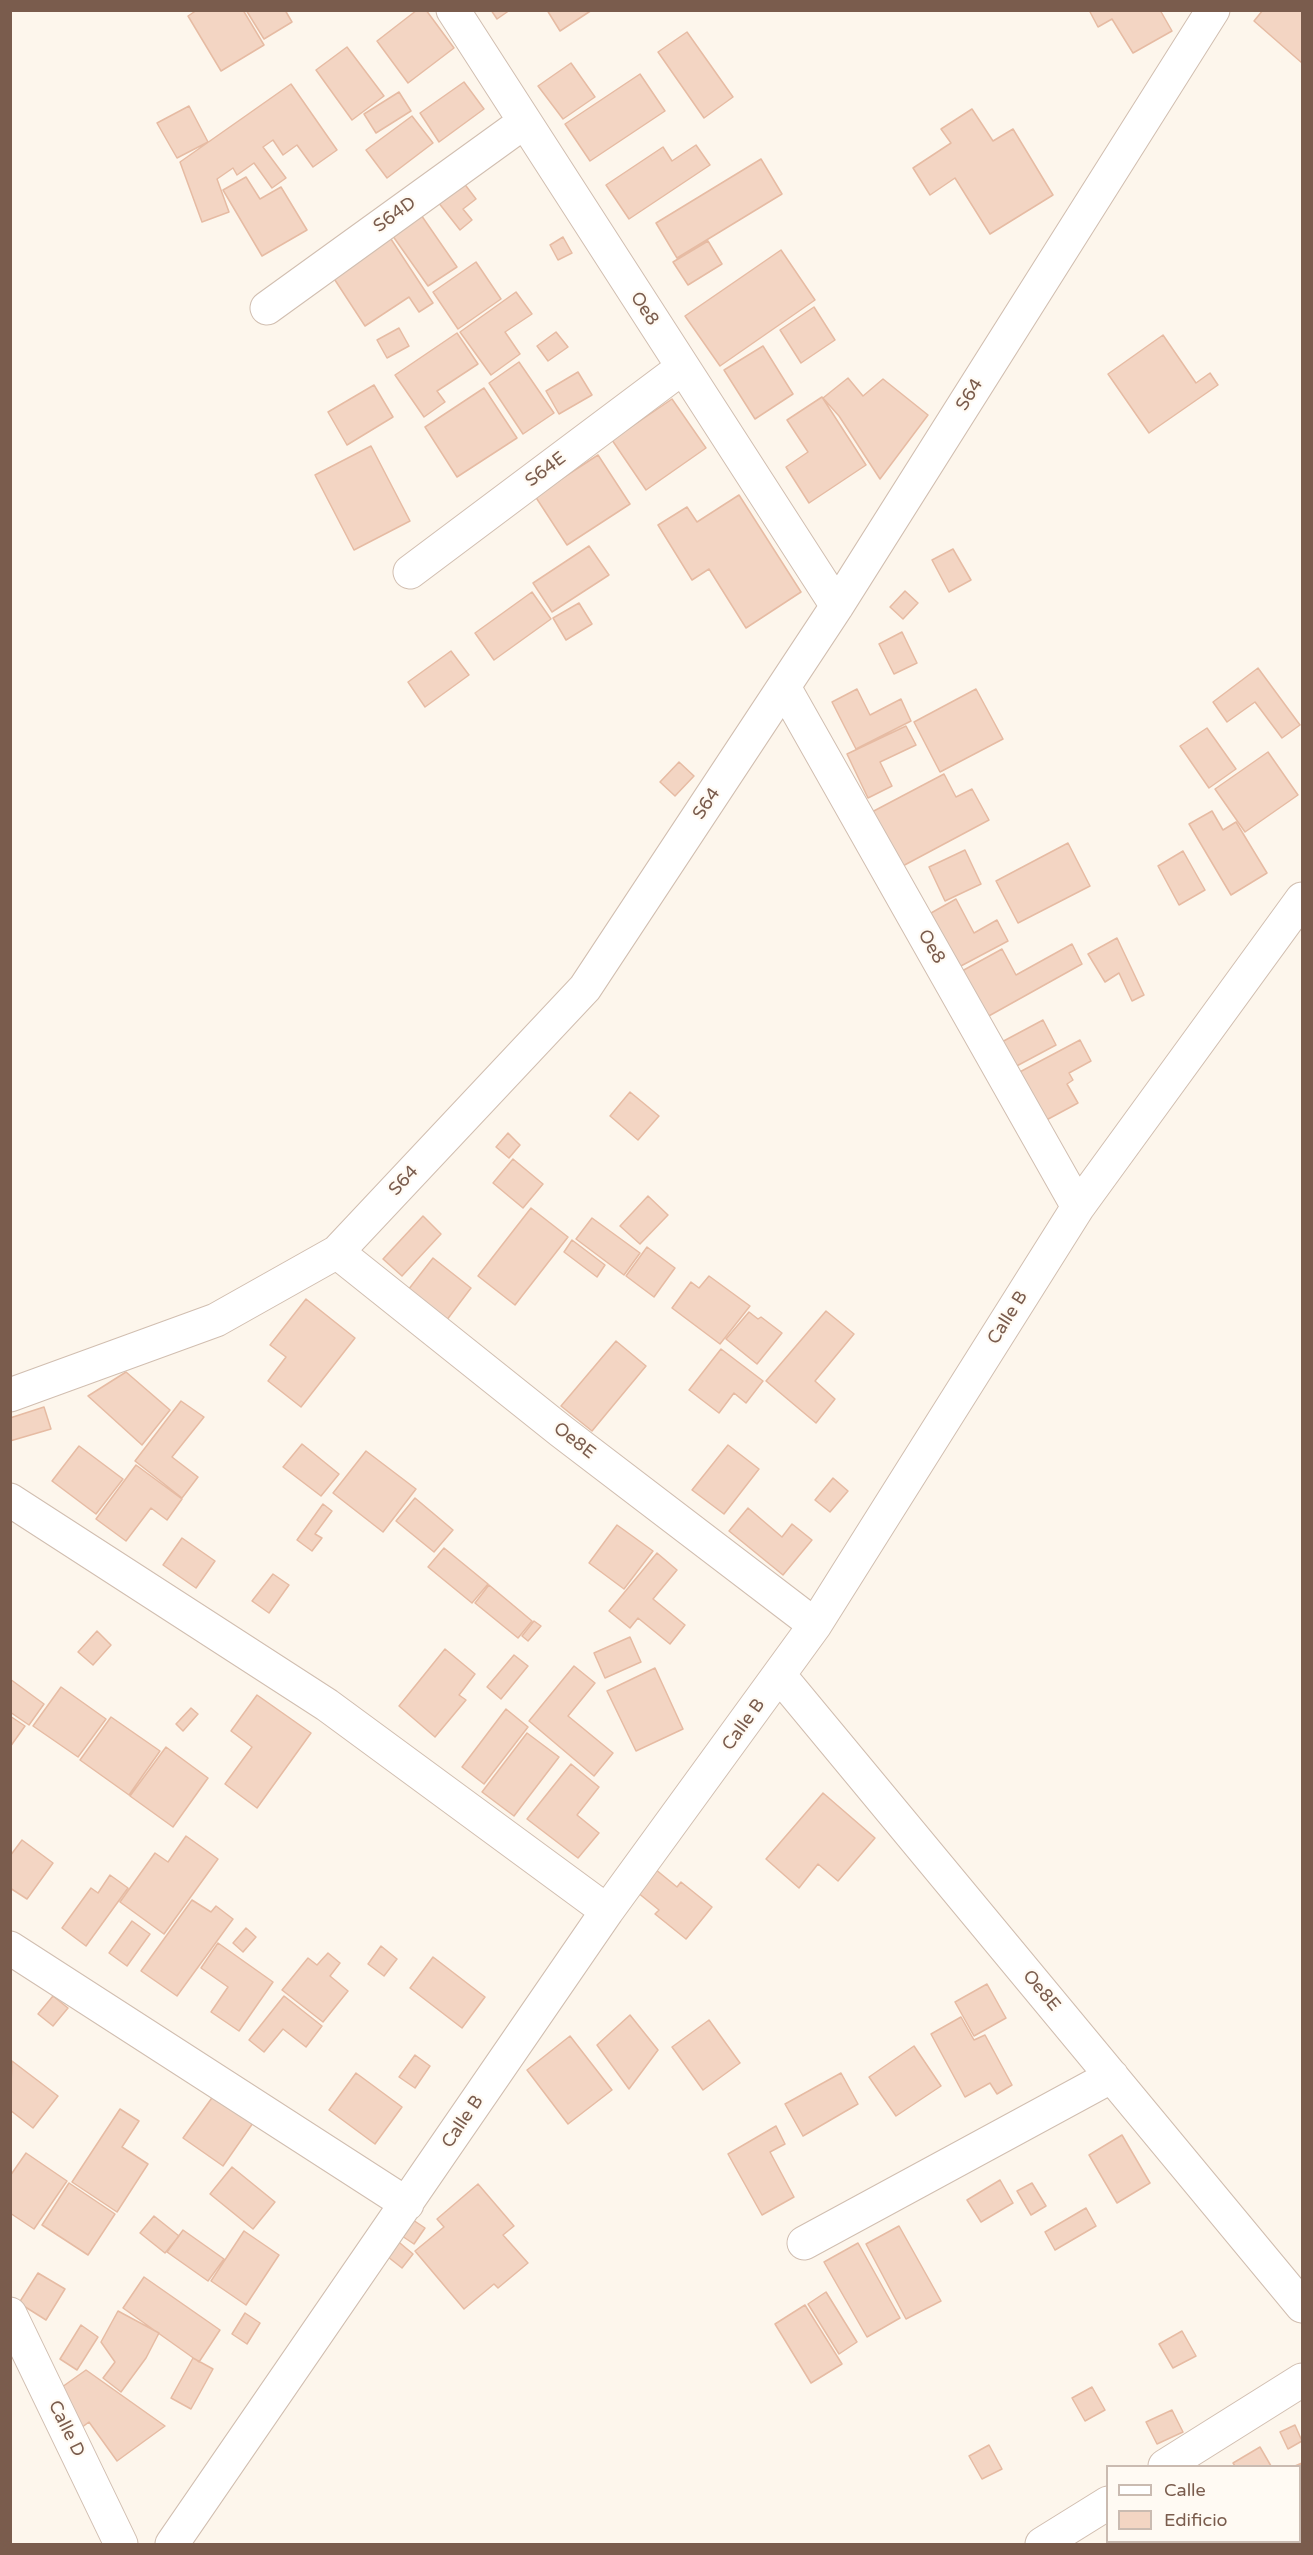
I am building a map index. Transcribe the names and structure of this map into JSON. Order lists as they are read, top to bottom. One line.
{"streets":{"street":["S64D","Oe8","S64","S64E","Calle B","Oe8E","Calle D"]},"crossings":[["S64D","Oe8"],["Oe8","S64"],["Oe8","S64E"],["Oe8","Calle B"],["S64","Oe8E"],["Calle B","Oe8E"]],"legend":["Calle","Edificio"]}
